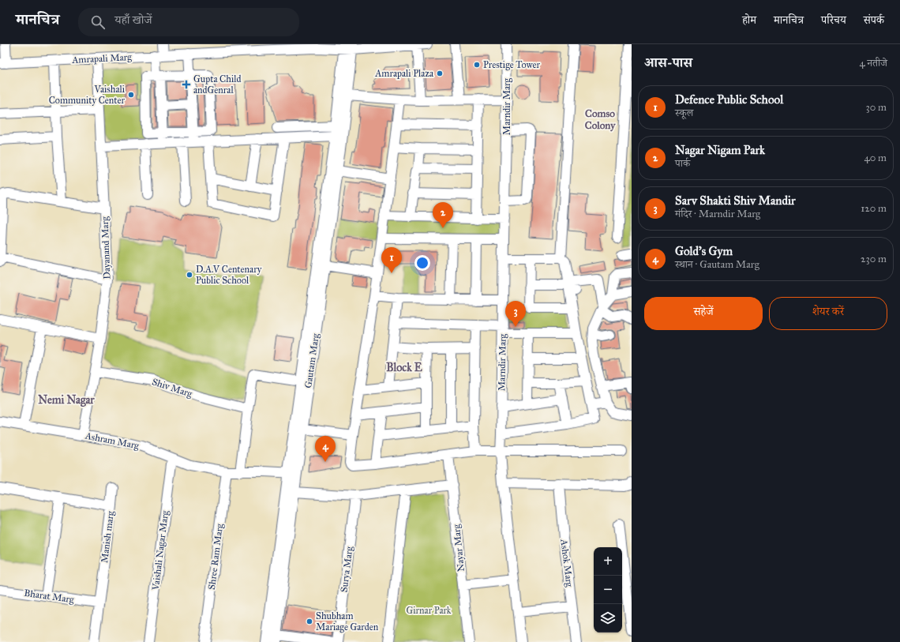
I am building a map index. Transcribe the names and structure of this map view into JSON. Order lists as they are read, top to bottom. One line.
{"streets":{"street":["Amrapali Marg","Marndir Marg","Dayanand Marg","Gautam Marg","Shiv Marg","Ashram Marg","Manish marg","Nayar Marg","Vaishali Nagar Marg","Shree Ram Marg","Ashok Marg","Surya Marg","Bharat Marg"]},"crossings":[["Amrapali Marg","Dayanand Marg"],["Amrapali Marg","Gautam Marg"],["Dayanand Marg","Shiv Marg"],["Dayanand Marg","Ashram Marg"],["Gautam Marg","Ashram Marg"],["Ashram Marg","Vaishali Nagar Marg"],["Ashram Marg","Shree Ram Marg"],["Manish marg","Bharat Marg"]],"districts":["Comso Colony","Block E","Nemi Nagar"],"parks":["Girnar Park"],"places":{"other":["Prestige Tower","Amrapali Plaza","Vaishali Community Center","D.A.V Centenary Public School","Shubham Mariage Garden"],"health":["Gupta Child andGenral"]},"page":{"header":"मानचित्र","search":"यहाँ खोजें","nav":["होम","मानचित्र","परिचय","संपर्क"],"heading":["आस-पास","4 नतीजे"],"list":[{"mark":"1","name":"Defence Public School","note":"स्कूल","value":"30 m"},{"mark":"2","name":"Nagar Nigam Park","note":"पार्क","value":"40 m"},{"mark":"3","name":"Sarv Shakti Shiv Mandir","note":"मंदिर · Marndir Marg","value":"120 m"},{"mark":"4","name":"Gold's Gym","note":"स्थान · Gautam Marg","value":"230 m"}],"pins":["2","1","3","4"],"buttons":["सहेजें","शेयर करें"],"map_buttons":["+","−"]}}
